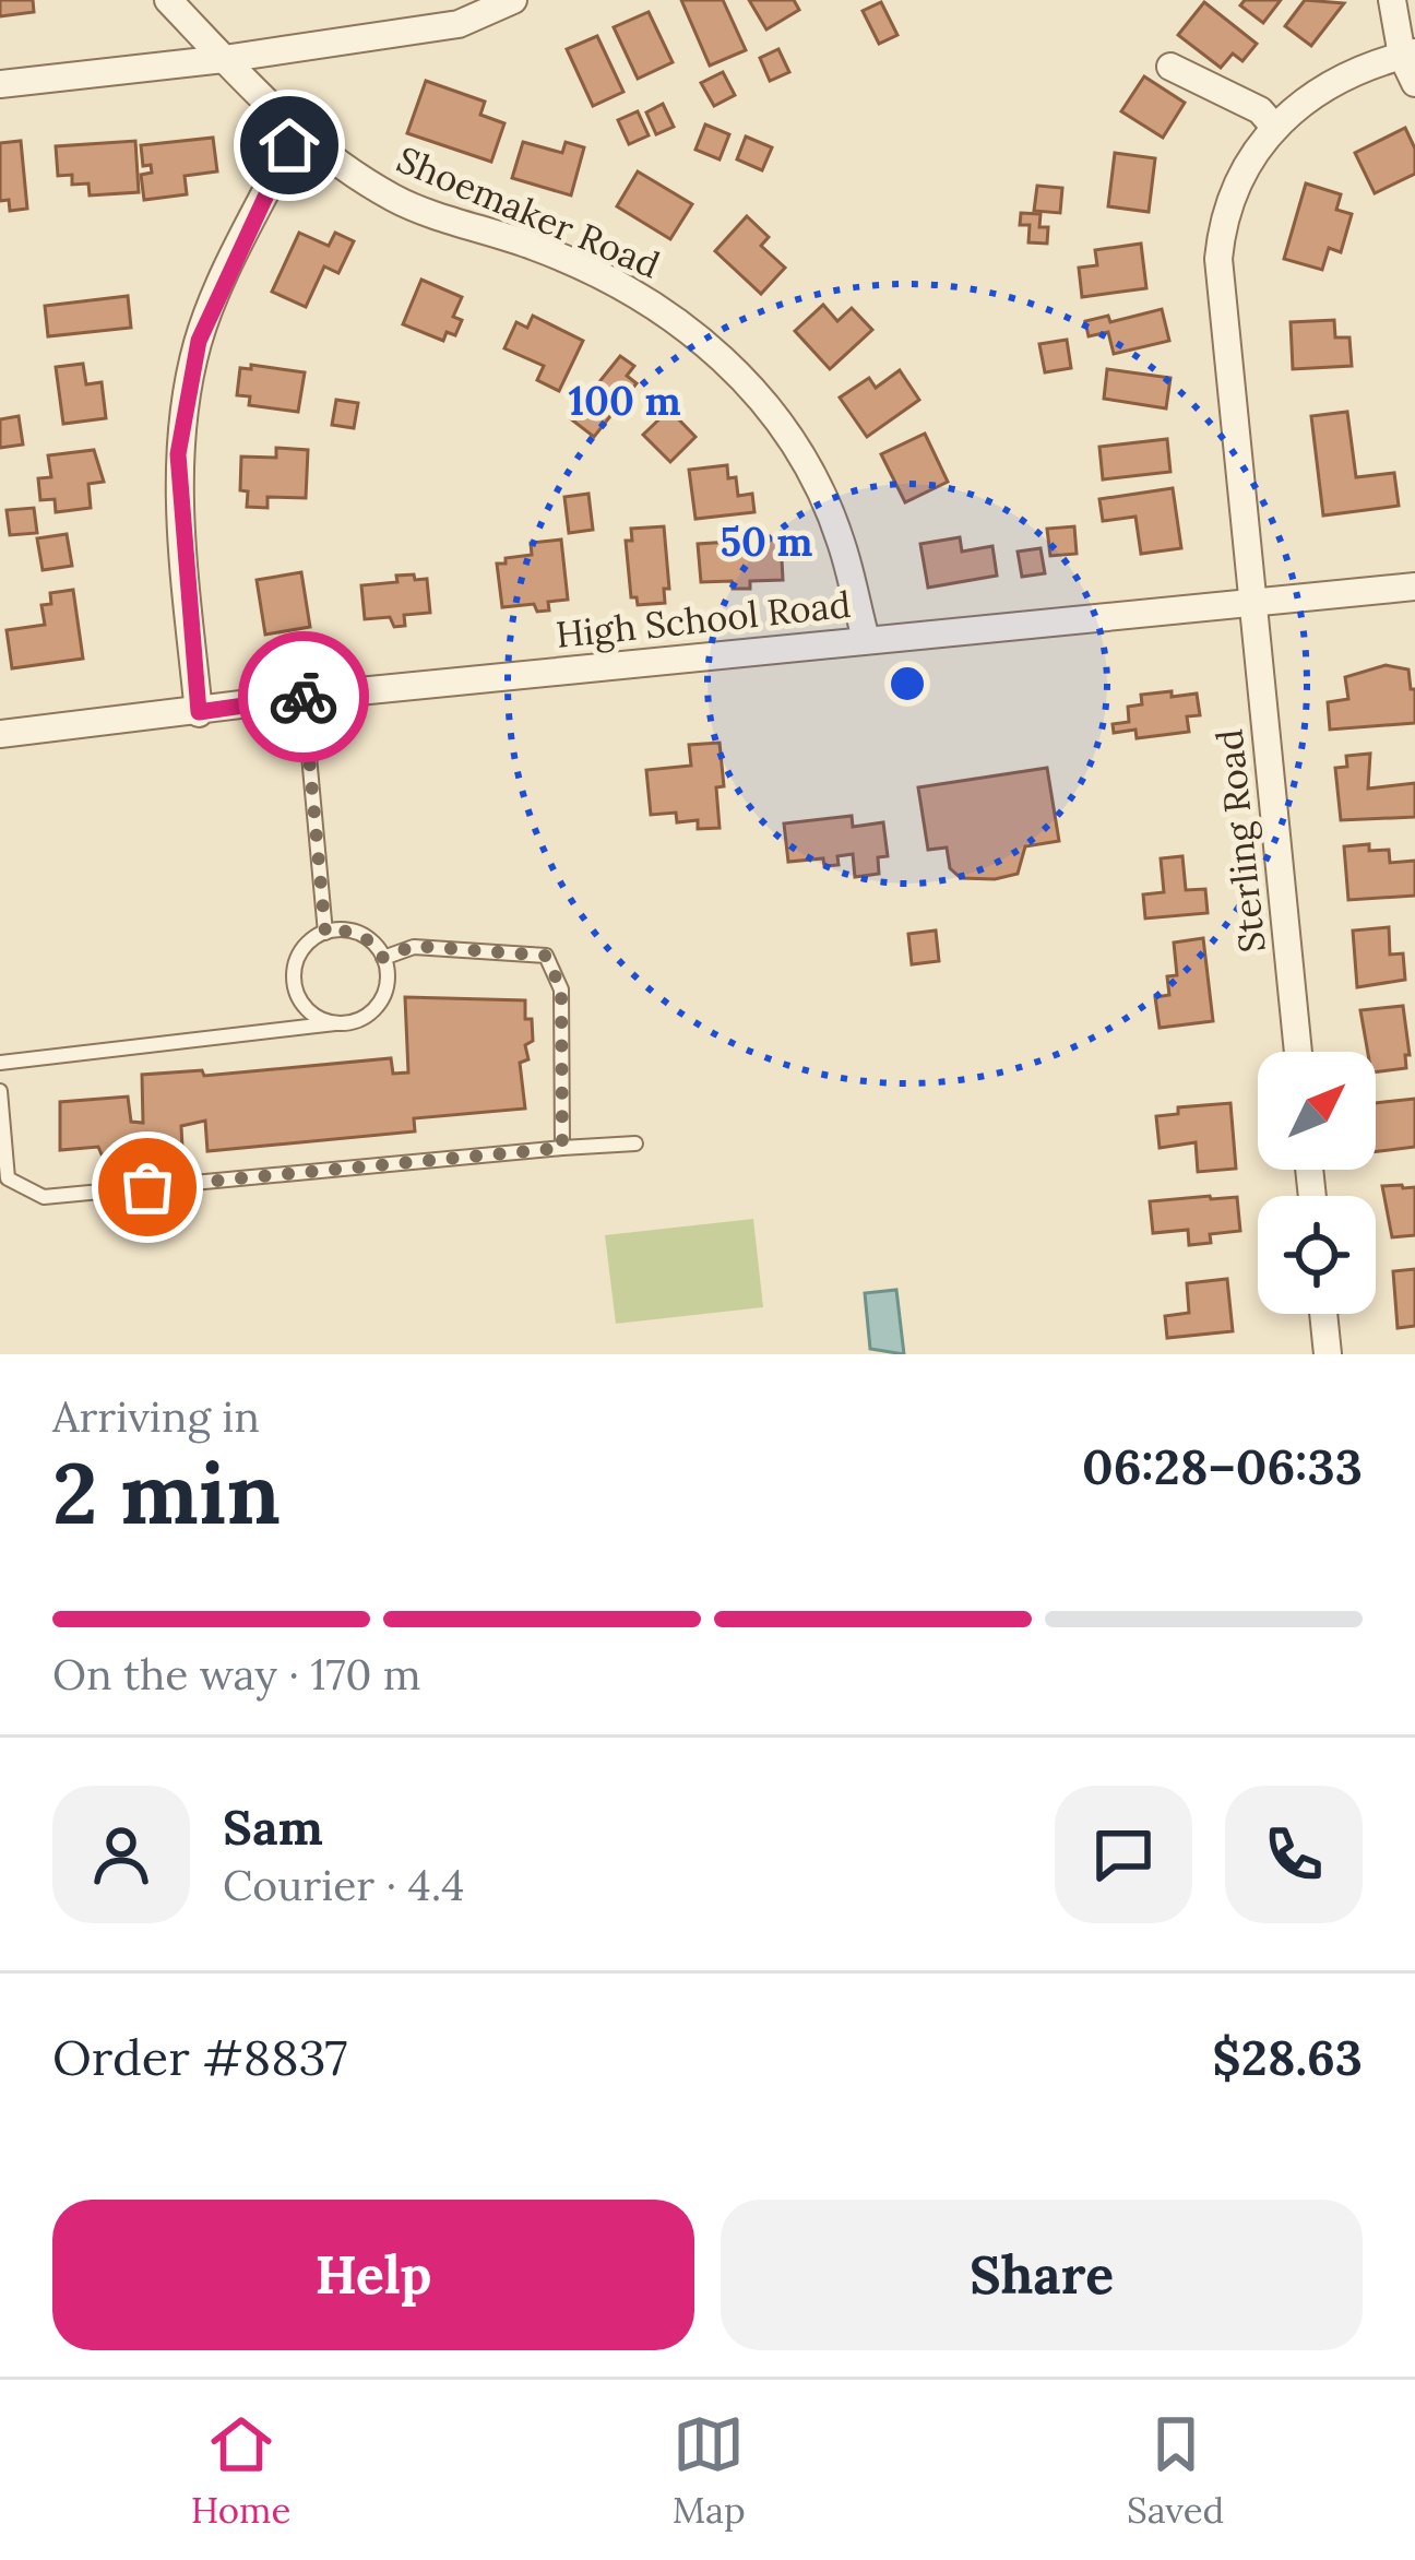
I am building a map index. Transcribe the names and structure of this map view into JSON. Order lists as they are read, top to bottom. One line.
{"streets":{"street":["Shoemaker Road","High School Road","Sterling Road"]},"crossings":[["Shoemaker Road","High School Road"],["High School Road","Sterling Road"]],"north":"top right","page":{"heading":["2 min","Arriving in","06:28–06:33"],"panel":["Sam","Courier · 4.4","Order #8837","$28.63"],"bar":"On the way · 170 m","buttons":["Help","Share"],"tabs":["Home","Map","Saved"]},"rings":["100 m","50 m"]}
